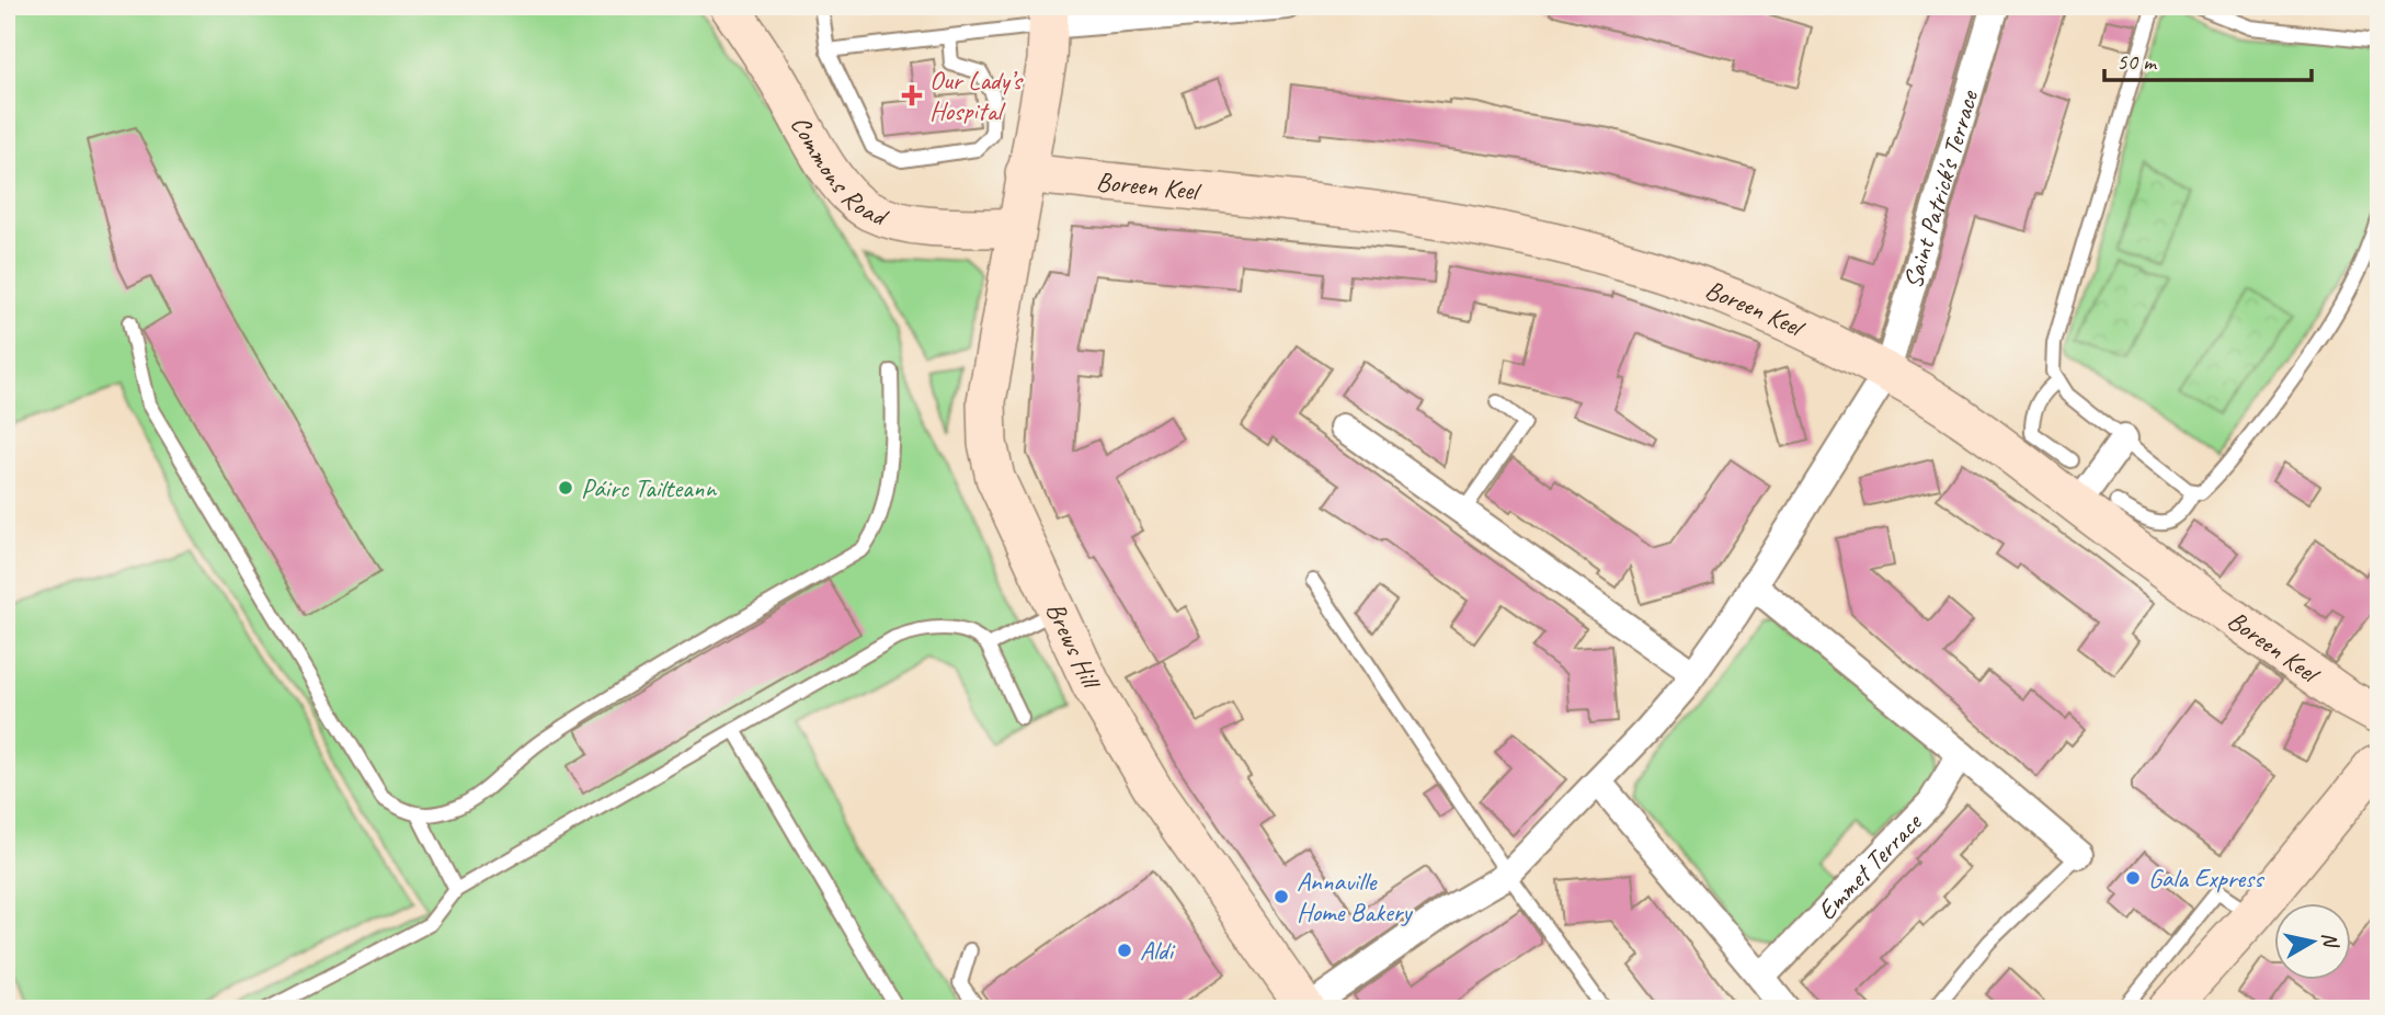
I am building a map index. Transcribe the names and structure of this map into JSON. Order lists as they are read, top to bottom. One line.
{"streets":{"street":["Commons Road","Boreen Keel","Saint Patrick's Terrace","Brews Hill","Emmet Terrace"]},"crossings":[["Commons Road","Brews Hill"],["Boreen Keel","Saint Patrick's Terrace"],["Boreen Keel","Brews Hill"],["Saint Patrick's Terrace","Brews Hill"]],"places":{"health":["Our Lady’s Hospital"],"other":["Páirc Tailteann","Gala Express","Annaville Home Bakery","Aldi"]},"scale_bar":"50 m","north":"right"}
